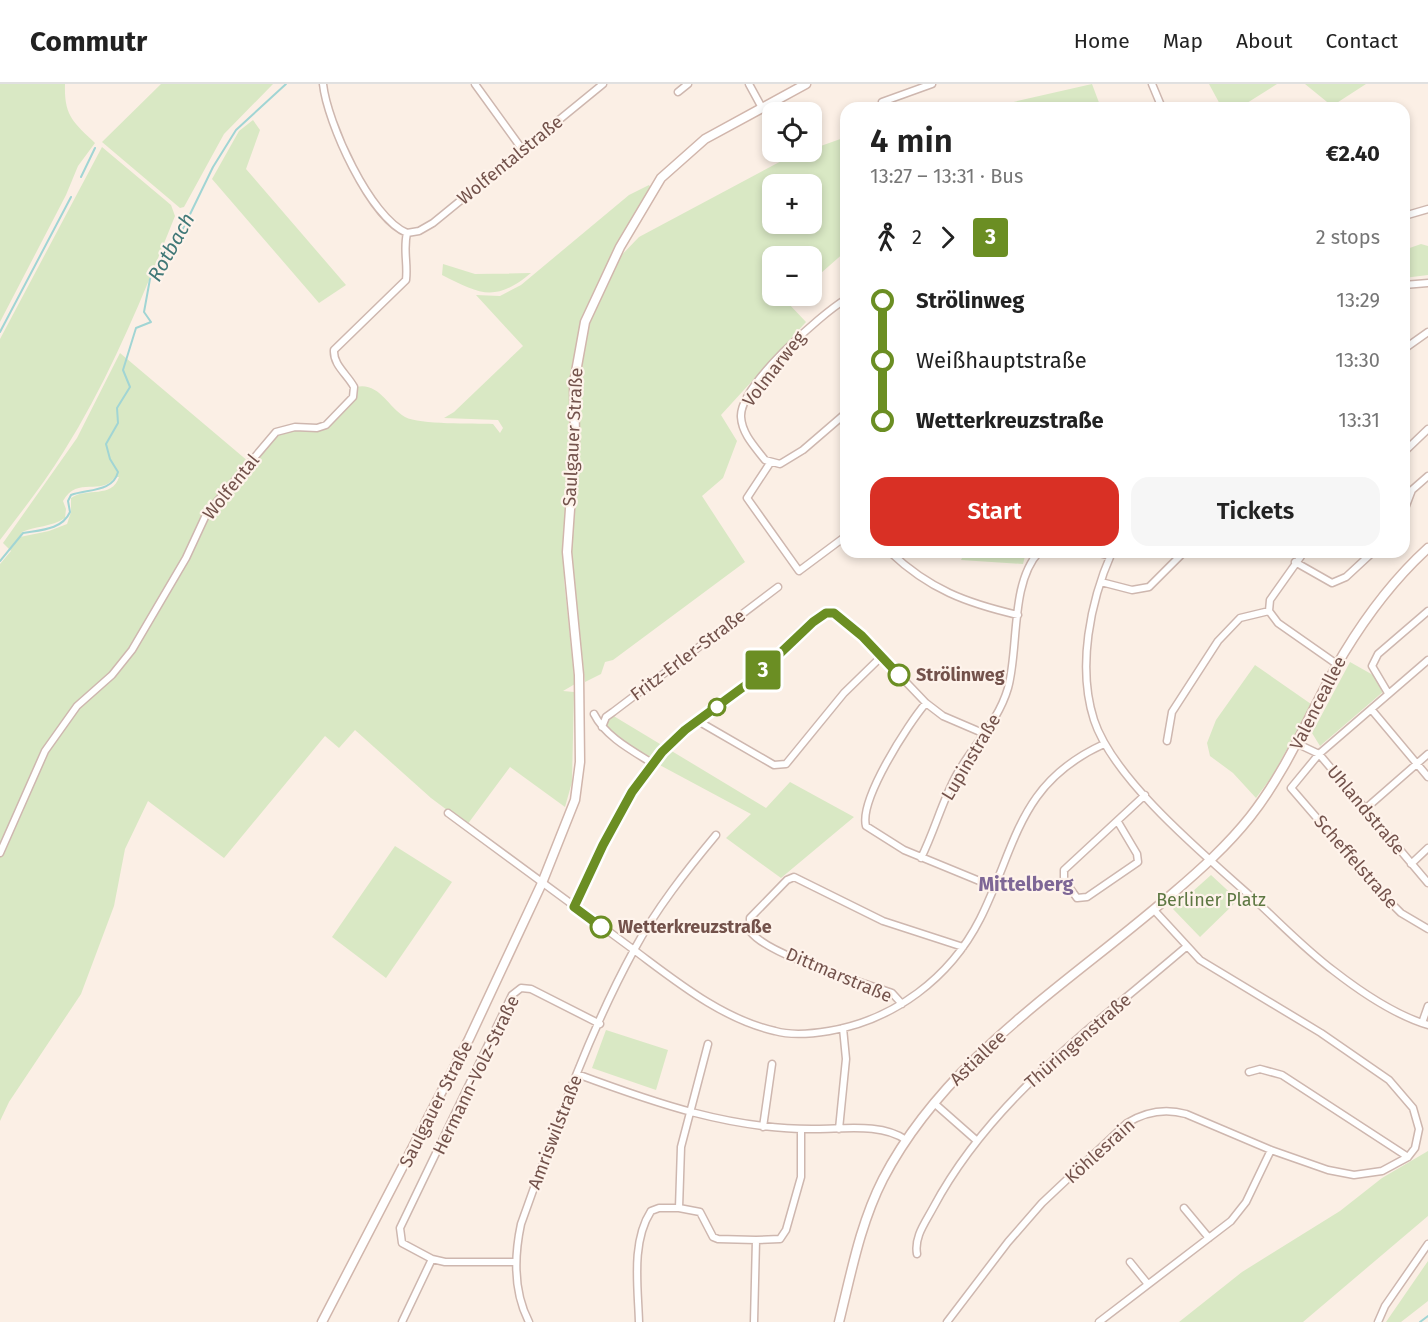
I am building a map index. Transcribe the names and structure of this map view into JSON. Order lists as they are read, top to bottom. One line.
{"streets":{"main road":["Saulgauer Straße","Valenceallee","Astiallee"],"street":["Wolfentalstraße","Volmarweg","Wolfental","Fritz-Erler-Straße","Lupinstraße","Uhlandstraße","Scheffelstraße","Dittmarstraße","Thüringenstraße","Hermann-Volz-Straße","Amriswilstraße","Köhlesrain"]},"crossings":[["Wolfentalstraße","Wolfental"],["Valenceallee","Uhlandstraße"],["Valenceallee","Astiallee"],["Uhlandstraße","Scheffelstraße"],["Hermann-Volz-Straße","Amriswilstraße"]],"districts":["Mittelberg"],"water":["Rotbach"],"parks":["Berliner Platz"],"places":["Strölinweg","Wetterkreuzstraße"],"lines":["bus line 3"],"page":{"header":"Commutr","nav":["Home","Map","About","Contact"],"on_map":"3","map_buttons":["+","−"],"heading":["4 min","13:27 – 13:31 · Bus","€2.40"],"legs":["2","3","2 stops"],"list":[{"name":"Strölinweg","value":"13:29"},{"name":"Weißhauptstraße","value":"13:30"},{"name":"Wetterkreuzstraße","value":"13:31"}],"buttons":["Start","Tickets"]}}
